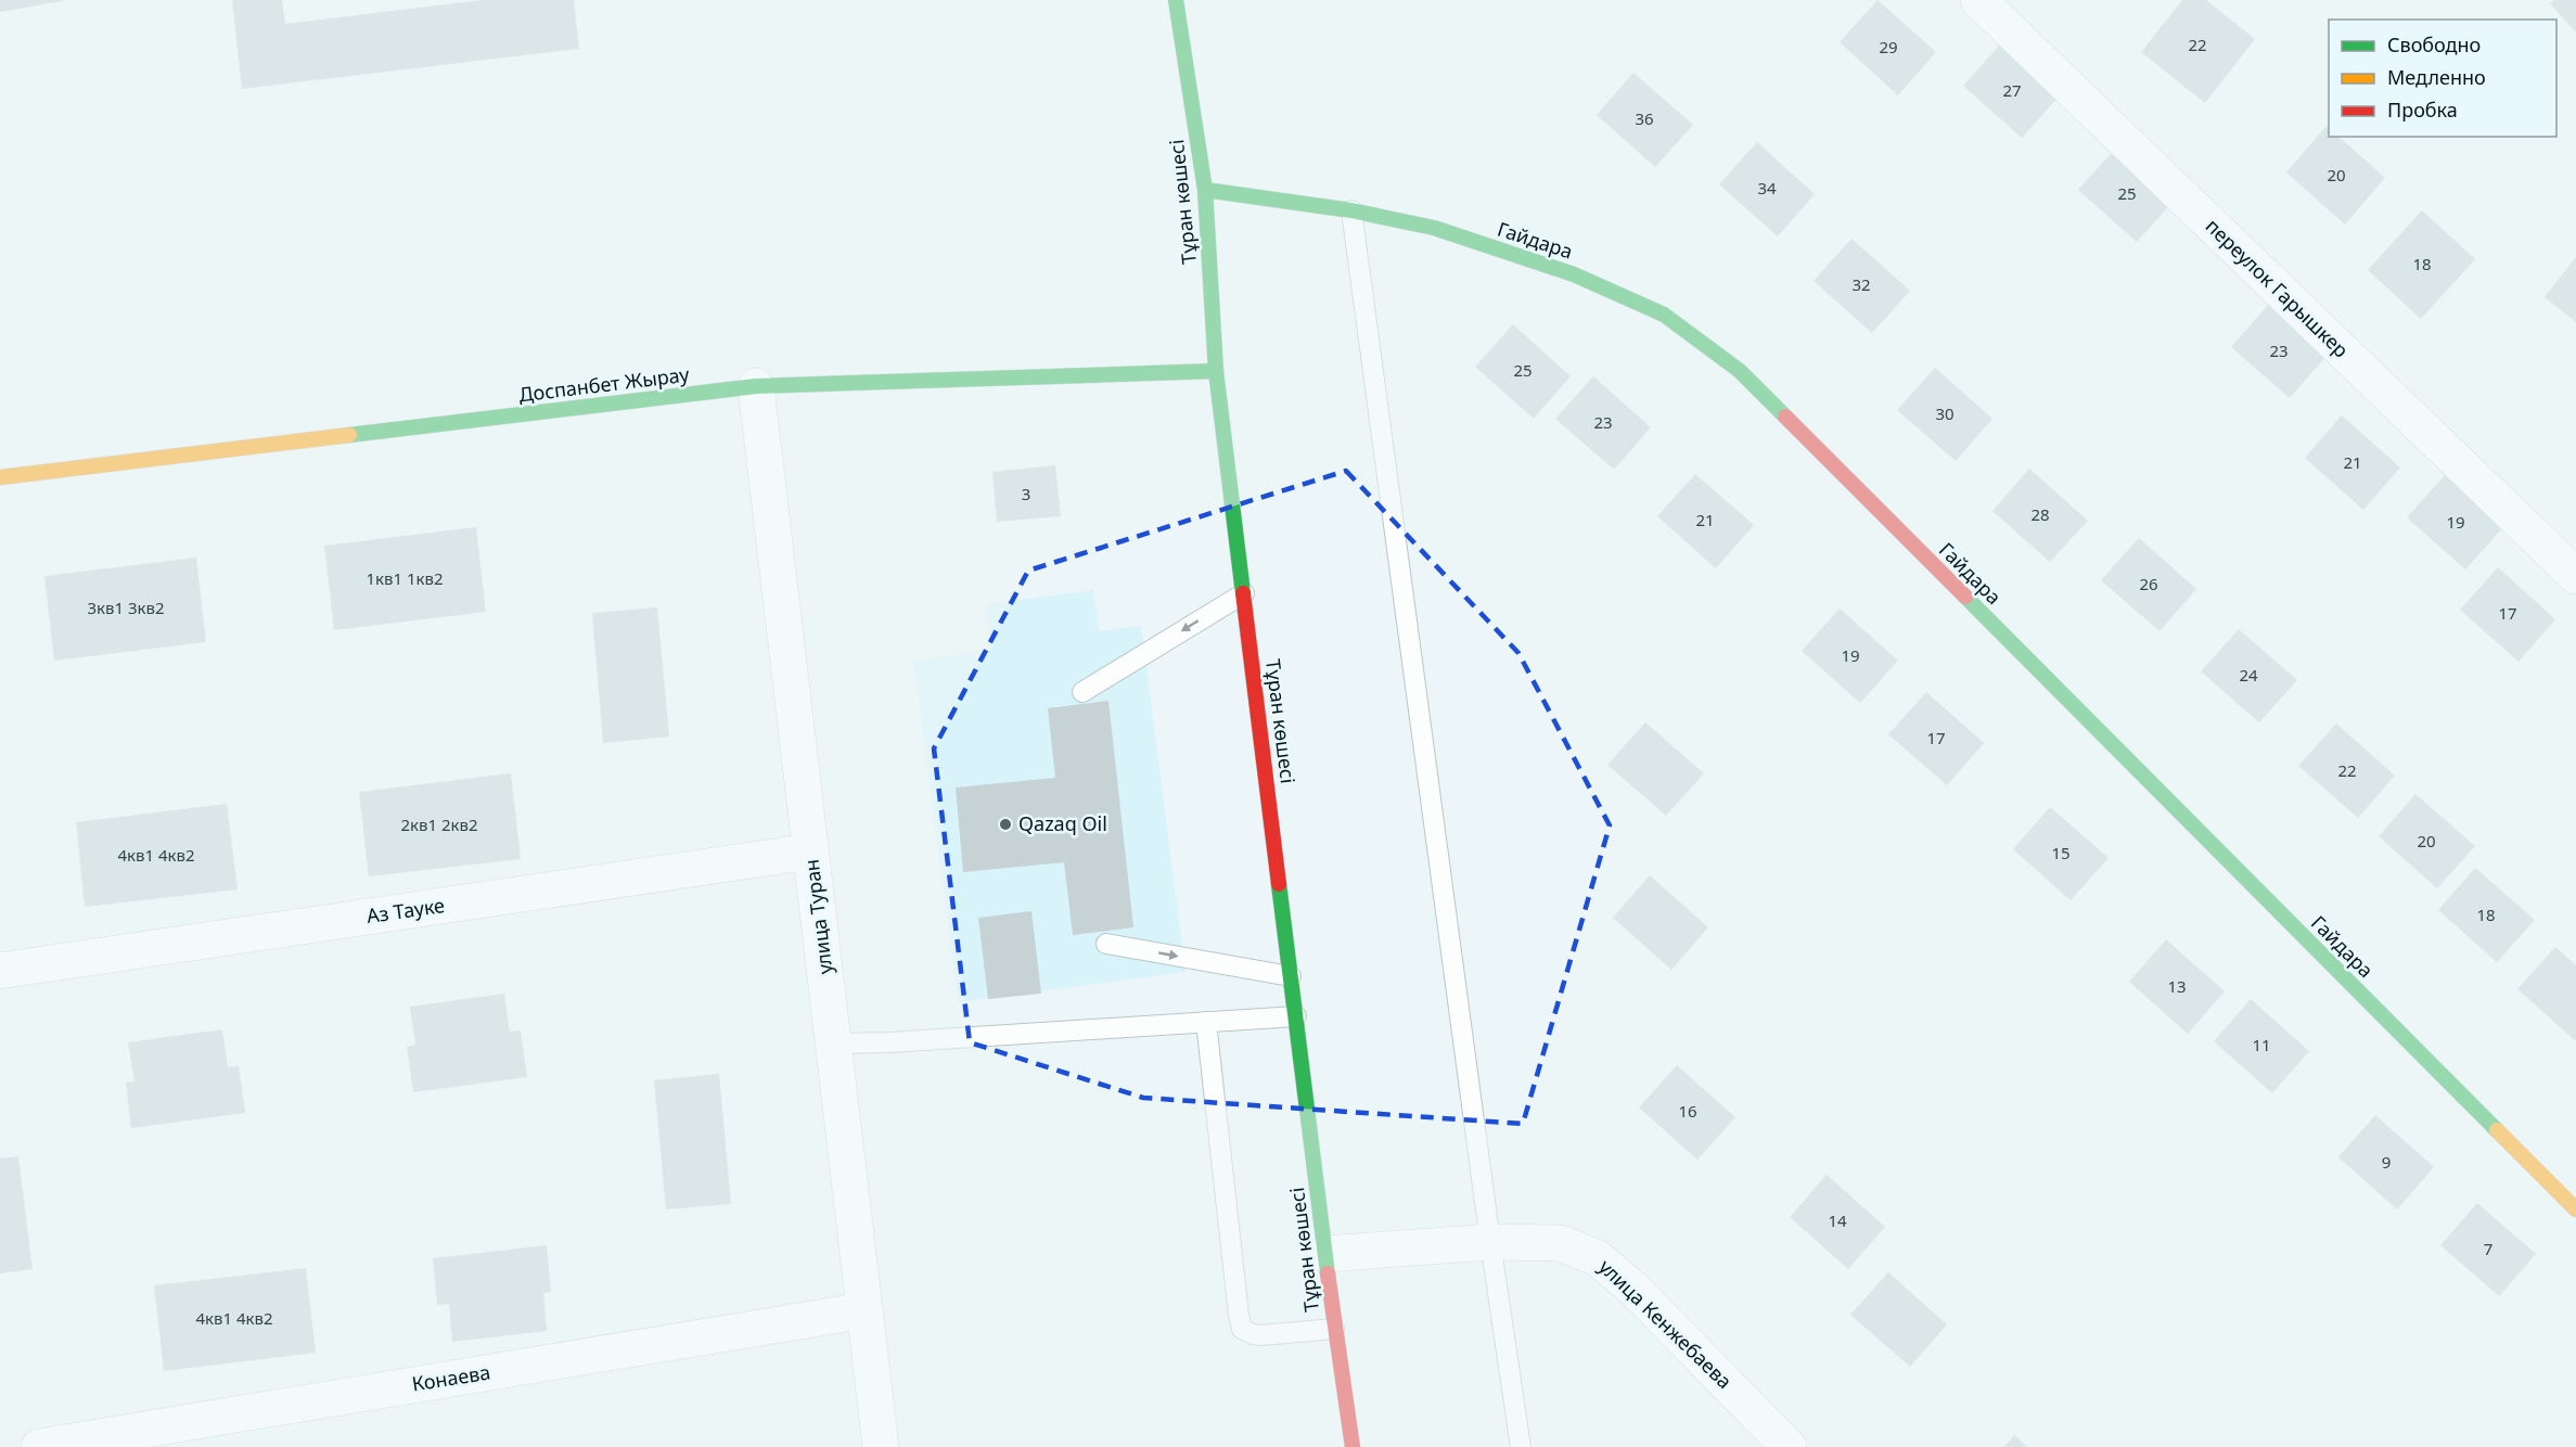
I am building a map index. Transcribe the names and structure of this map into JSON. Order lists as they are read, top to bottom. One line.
{"streets":{"street":["Тұран көшесі","Гайдара","переулок Гарышкер","Доспанбет Жырау","Аз Тауке","улица Туран","улица Кенжебаева","Конаева"]},"crossings":[["Тұран көшесі","Гайдара"],["Тұран көшесі","Доспанбет Жырау"],["Тұран көшесі","улица Кенжебаева"],["Доспанбет Жырау","улица Туран"],["Аз Тауке","улица Туран"],["улица Туран","Конаева"]],"places":["Qazaq Oil"],"house_numbers":["22","29","27","36","20","34","25","18","32","23","25","30","23","21","3","28","21","19","1кв1 1кв2","26","3кв1 3кв2","17","19","24","17","22","2кв1 2кв2","20","15","4кв1 4кв2","18","13","11","16","9","14","7","4кв1 4кв2"],"legend":["Свободно","Медленно","Пробка"]}
